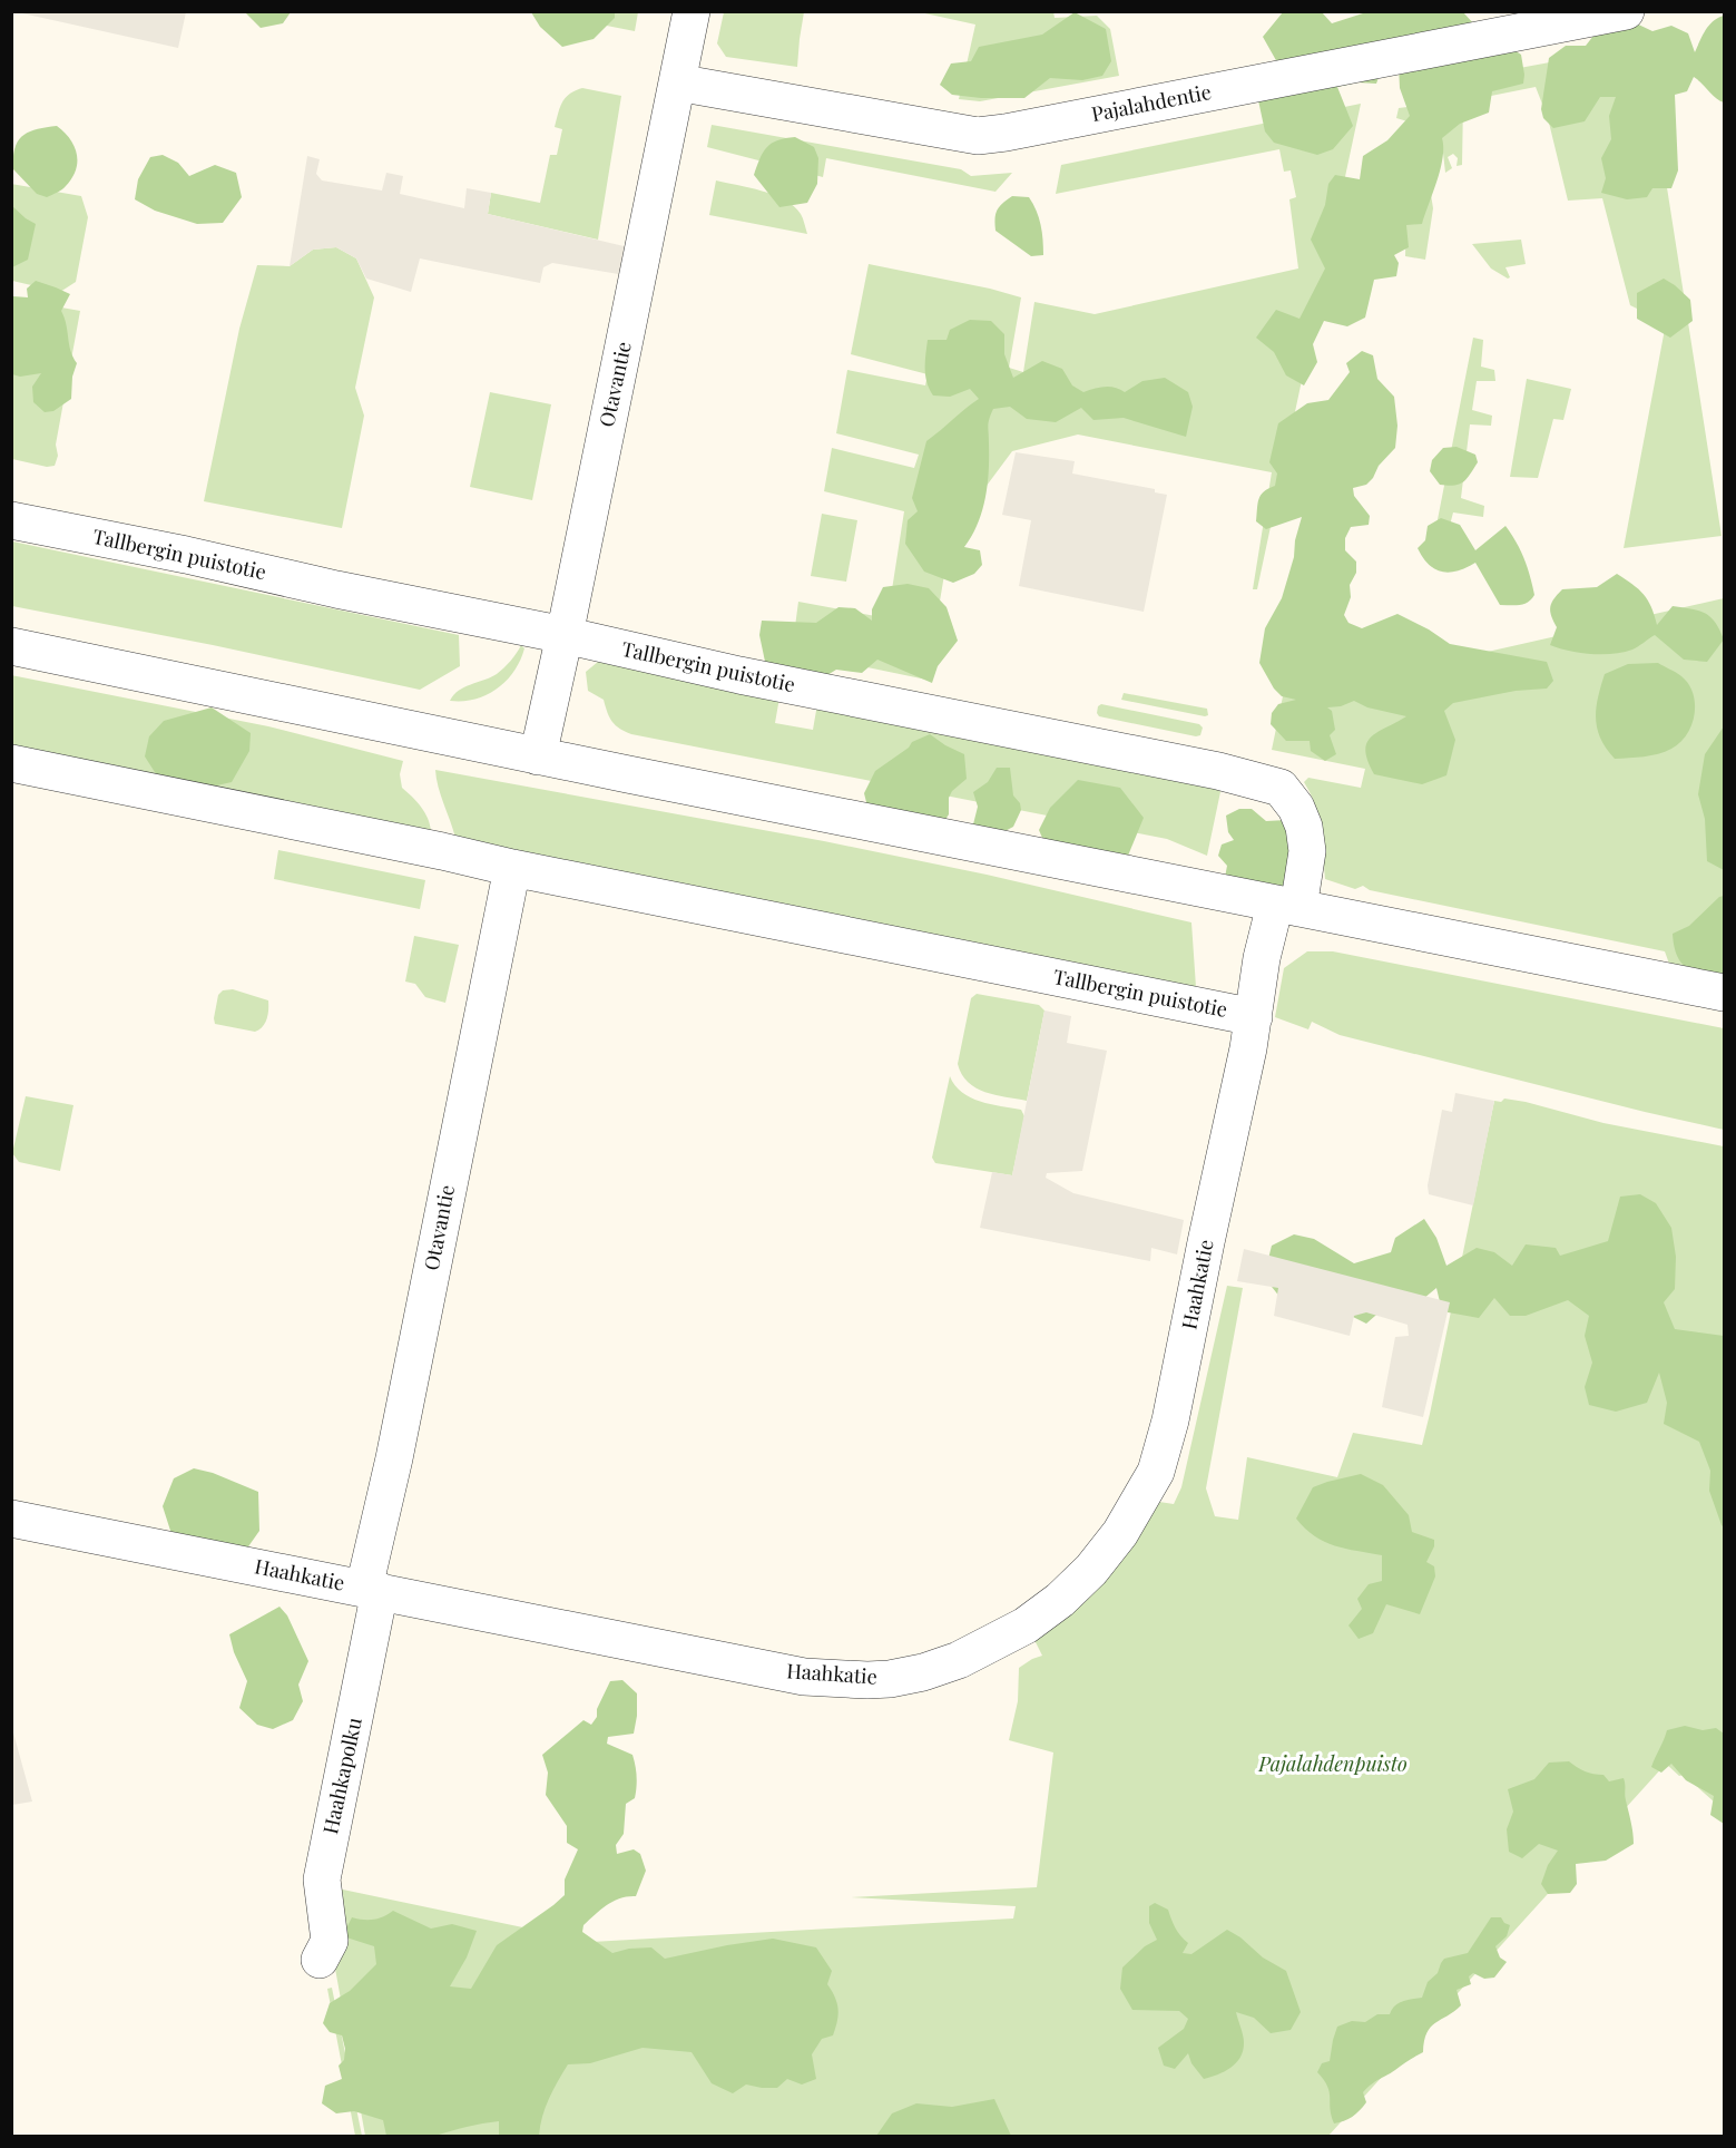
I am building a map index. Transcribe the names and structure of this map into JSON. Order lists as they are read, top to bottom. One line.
{"streets":{"street":["Pajalahdentie","Otavantie","Tallbergin puistotie","Haahkatie","Haahkapolku"]},"crossings":[["Pajalahdentie","Otavantie"],["Otavantie","Tallbergin puistotie"],["Otavantie","Haahkatie"],["Otavantie","Haahkapolku"],["Tallbergin puistotie","Haahkatie"],["Haahkatie","Haahkapolku"]],"parks":["Pajalahdenpuisto"]}
